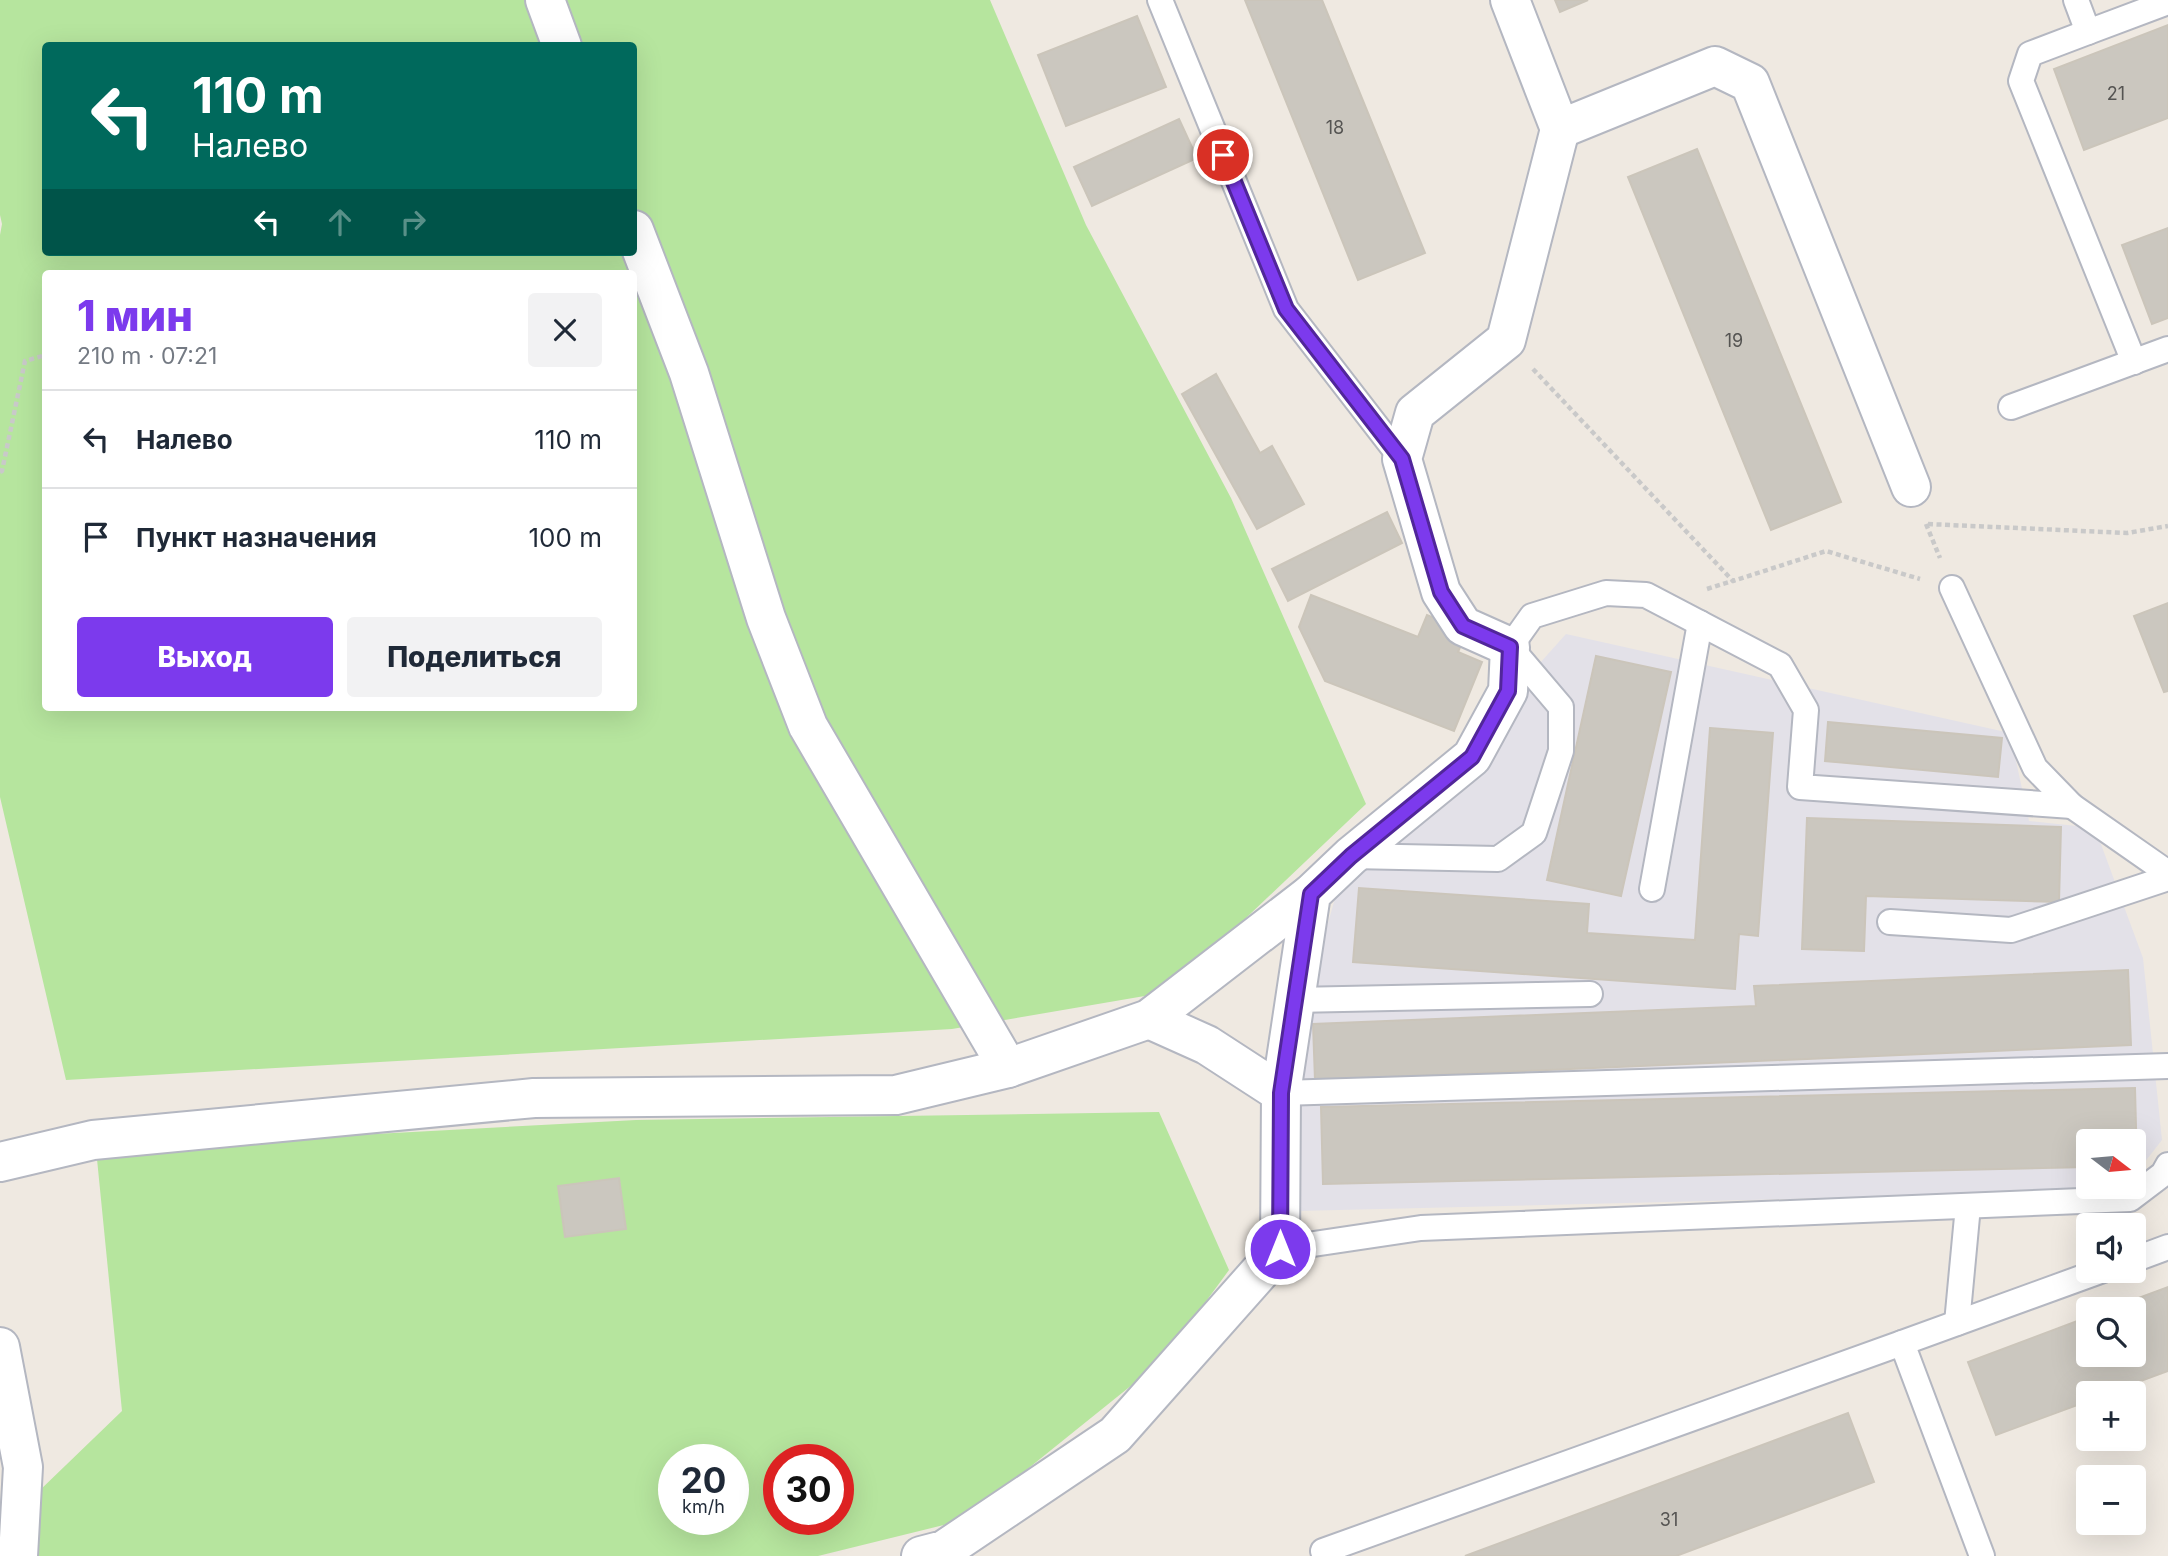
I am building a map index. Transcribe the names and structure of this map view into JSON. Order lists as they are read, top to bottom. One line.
{"house_numbers":["21","18","19","31"],"north":"right","page":{"turn":["110 m","Налево"],"heading":["1 мин","210 m · 07:21"],"list":[{"name":"Налево","value":"110 m"},{"name":"Пункт назначения","value":"100 m"}],"buttons":["Выход","Поделиться"],"map_buttons":["+","−"],"speed":"20 km/h","limit":"30"}}
